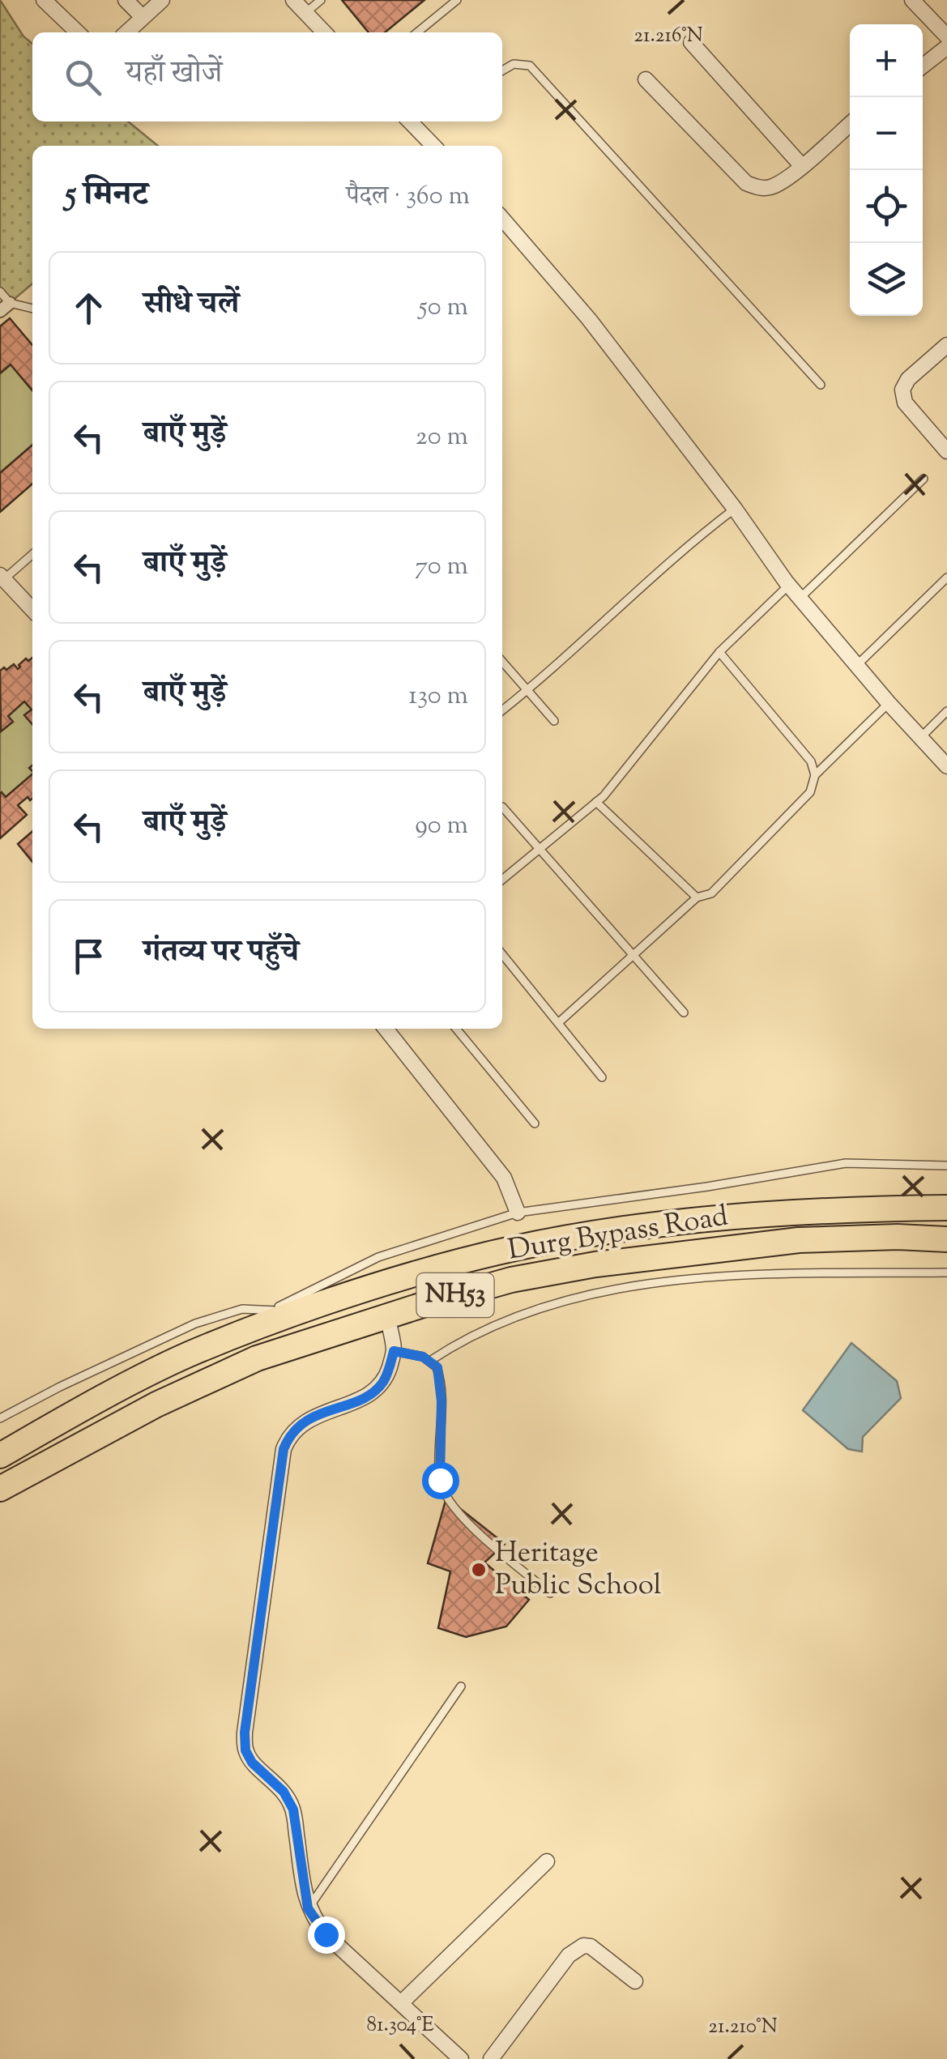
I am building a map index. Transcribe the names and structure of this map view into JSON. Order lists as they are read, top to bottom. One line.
{"streets":{"highway":["Durg Bypass Road","NH53"]},"places":["Heritage Public School"],"page":{"map_buttons":["+","−"],"search":"यहाँ खोजें","heading":["5 मिनट","पैदल · 360 m"],"list":[["सीधे चलें","50 m"],["बाएँ मुड़ें","20 m"],["बाएँ मुड़ें","70 m"],["बाएँ मुड़ें","130 m"],["बाएँ मुड़ें","90 m"],"गंतव्य पर पहुँचे"]},"coordinates":["21.216°N","81.304°E","21.210°N"]}
